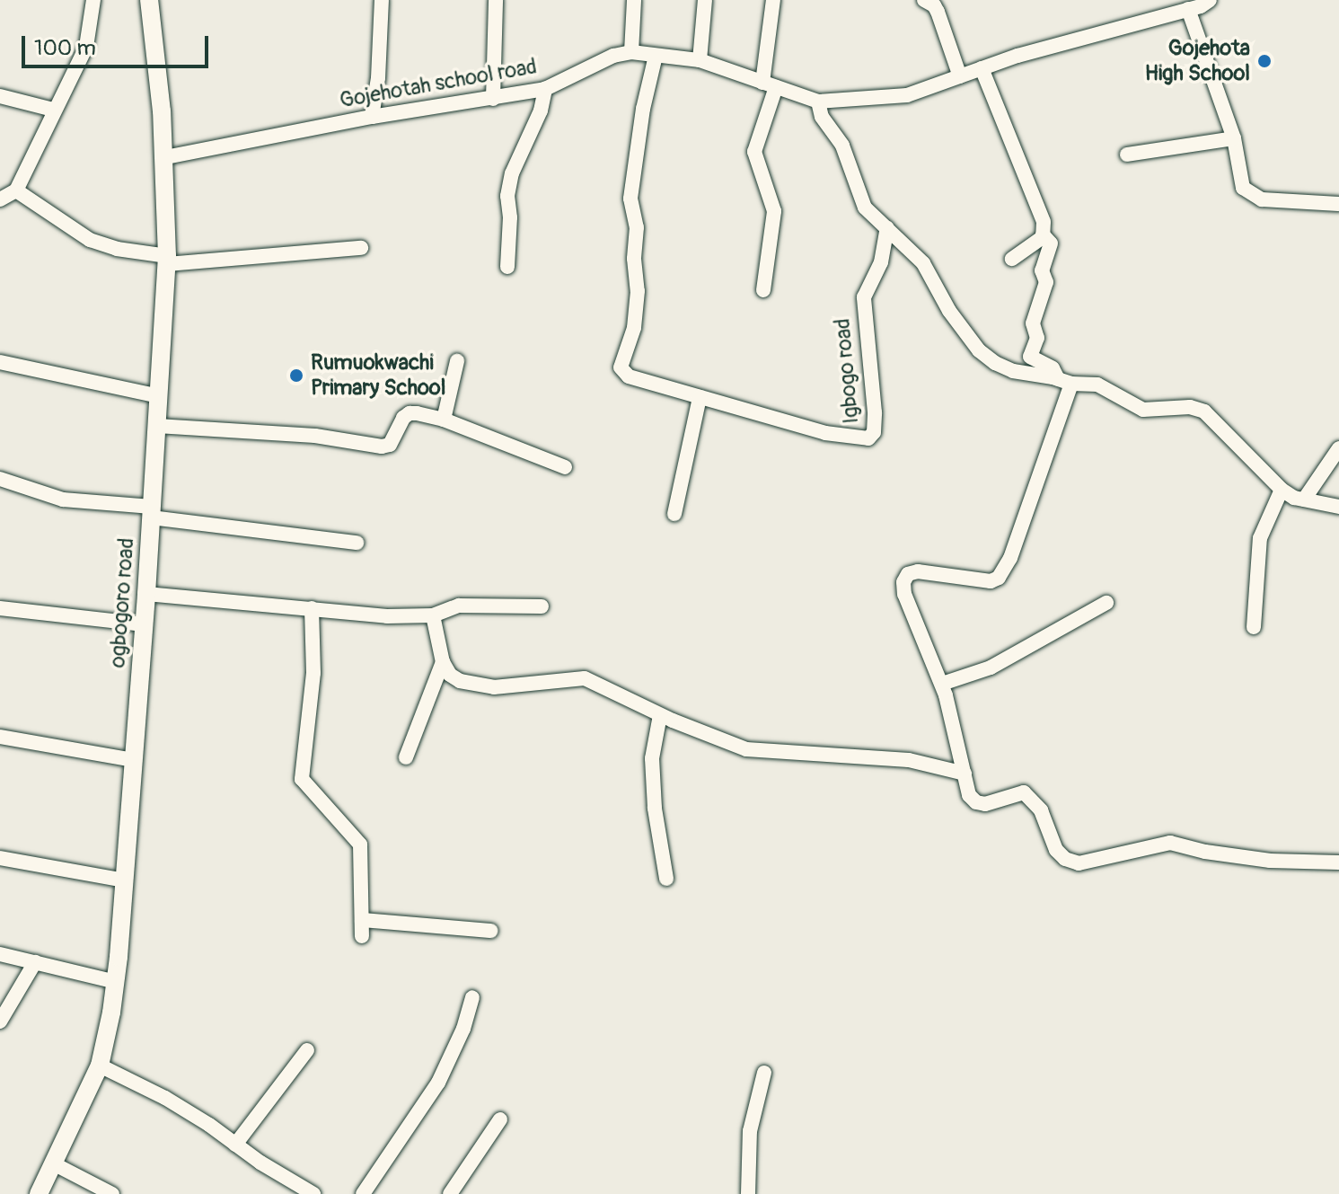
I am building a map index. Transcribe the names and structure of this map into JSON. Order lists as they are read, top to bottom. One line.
{"streets":{"street":["Gojehotah school road","Igbogo road","ogbogoro road"]},"crossings":[["Gojehotah school road","ogbogoro road"]],"places":["Gojehota High School","Rumuokwachi Primary School"],"scale_bar":"100 m"}
